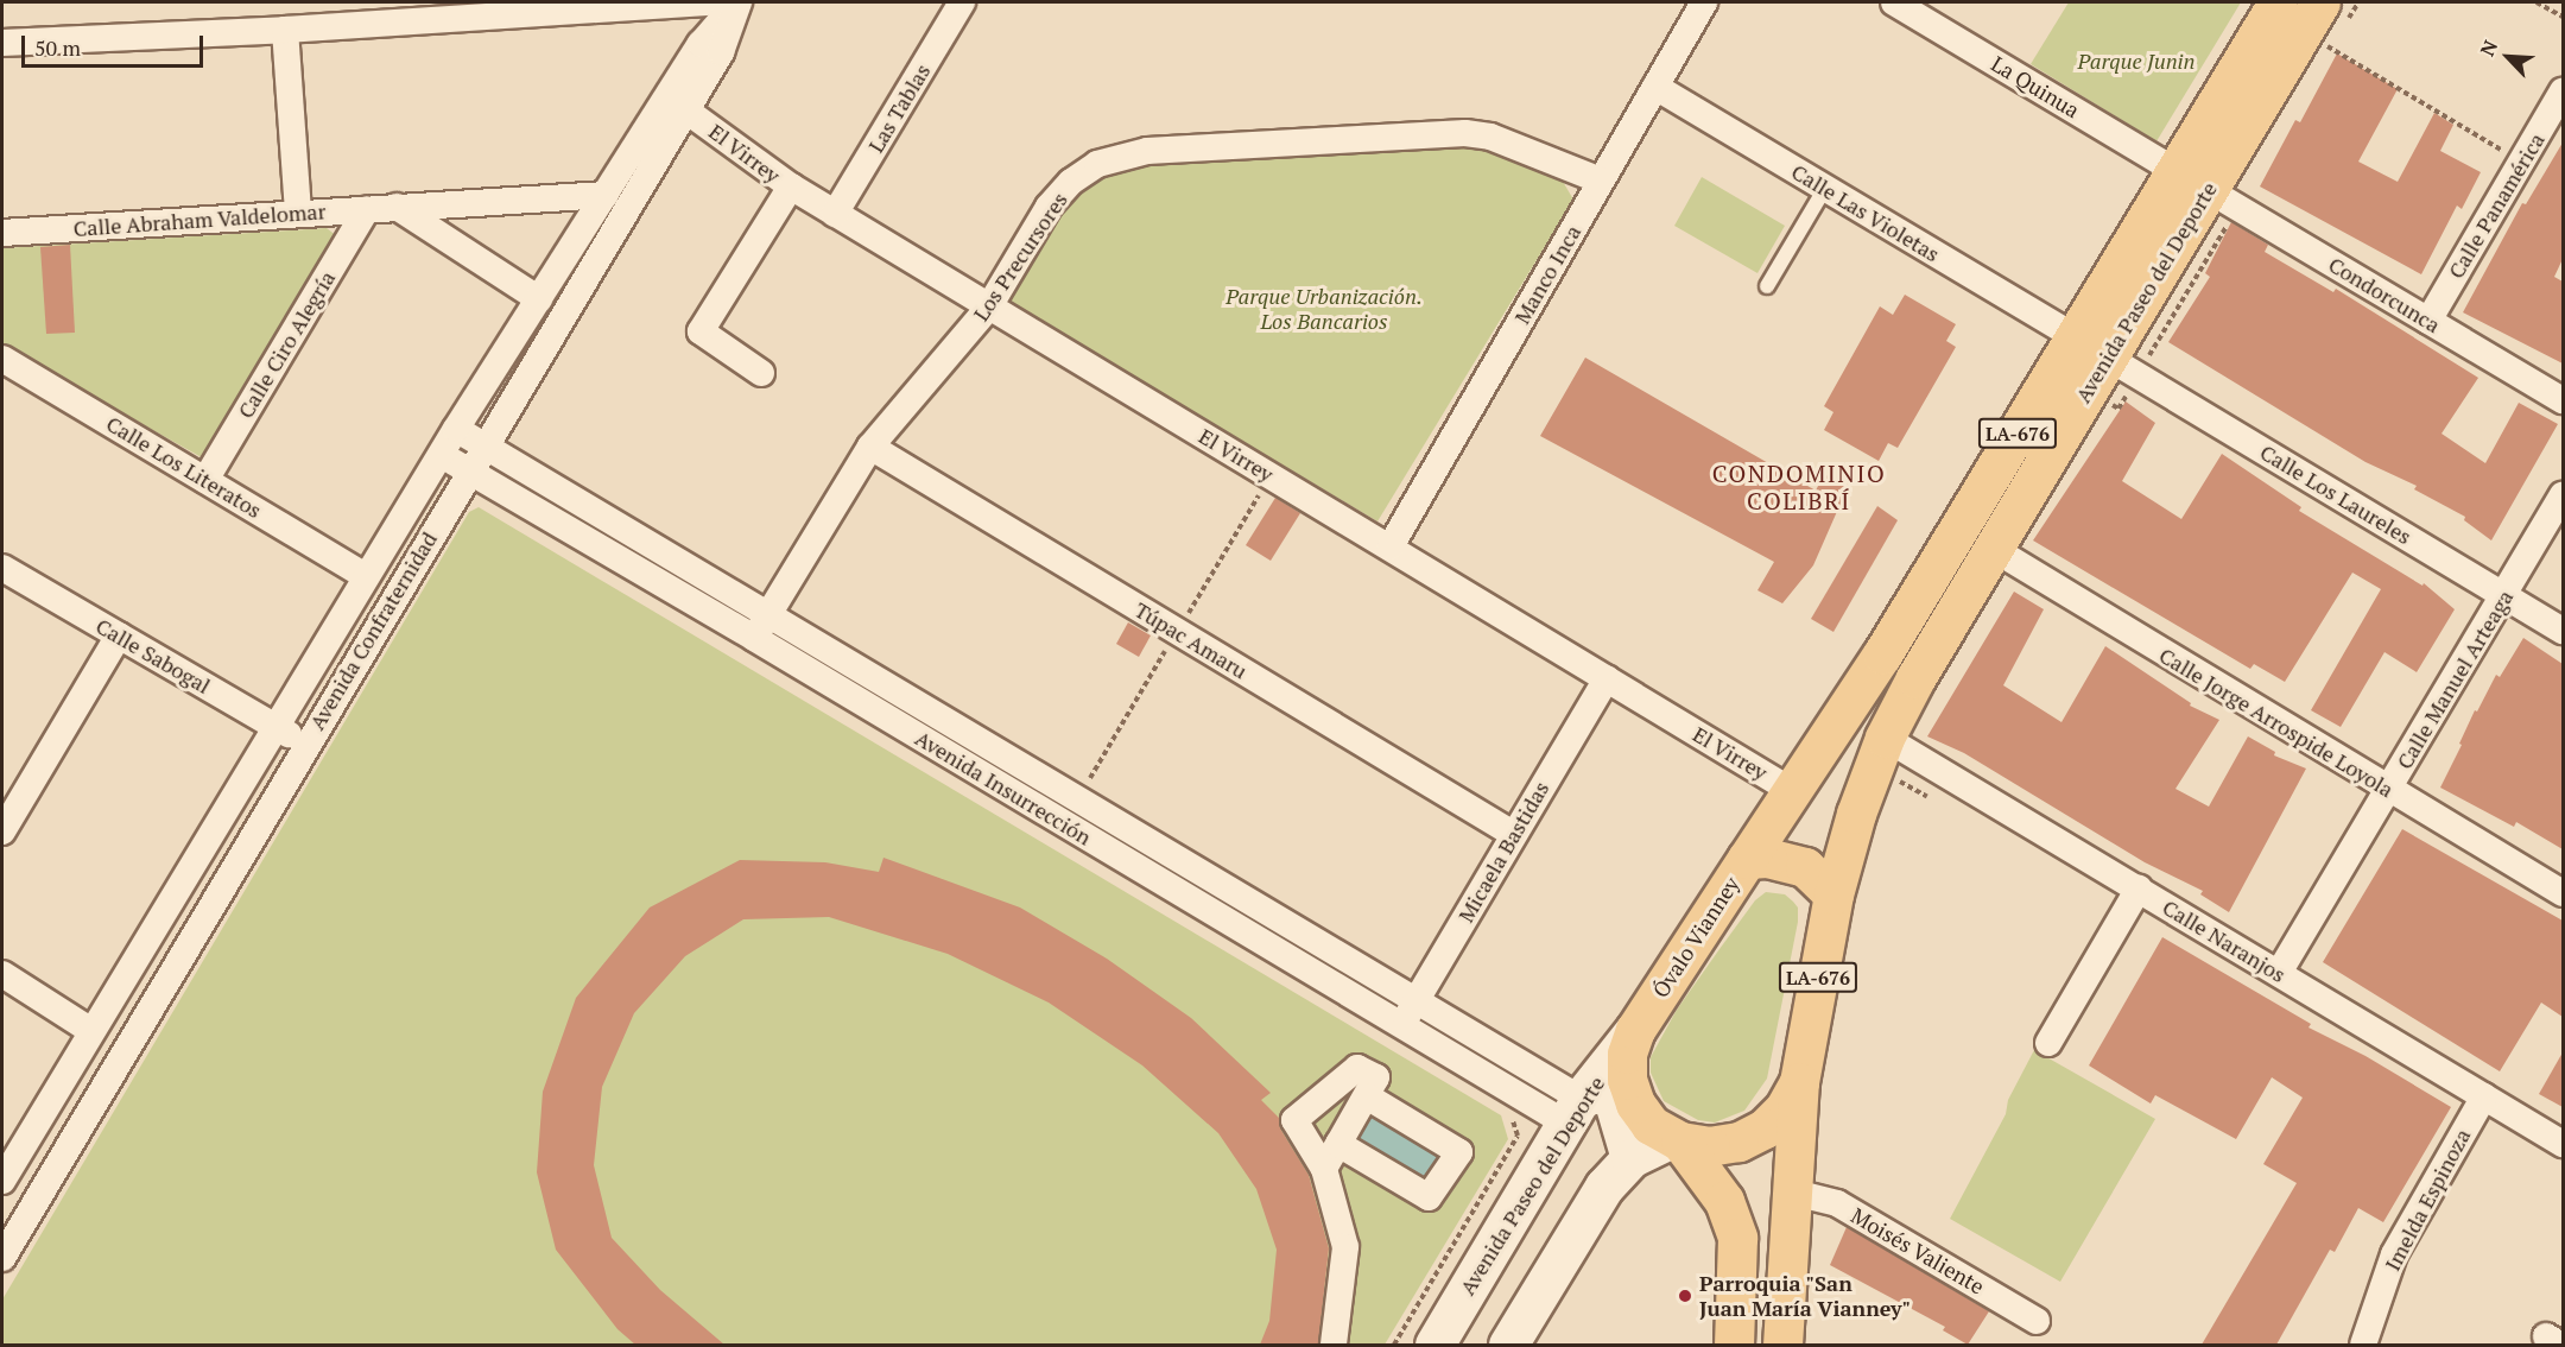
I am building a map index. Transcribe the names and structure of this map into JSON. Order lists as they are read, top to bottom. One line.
{"streets":{"main road":["Avenida Paseo del Deporte","LA-676","Óvalo Vianney"],"street":["La Quinua","Las Tablas","El Virrey","Calle Panamérica","Calle Las Violetas","Calle Abraham Valdelomar","Los Precursores","Manco Inca","Condorcunca","Calle Ciro Alegría","Calle Los Literatos","Calle Los Laureles","Avenida Confraternidad","Túpac Amaru","Calle Sabogal","Calle Manuel Arteaga","Calle Jorge Arrospide Loyola","Avenida Insurrección","Micaela Bastidas","Calle Naranjos","Imelda Espinoza","Moisés Valiente"]},"crossings":[["La Quinua","Avenida Paseo del Deporte"],["La Quinua","Condorcunca"],["Las Tablas","El Virrey"],["El Virrey","Los Precursores"],["El Virrey","Manco Inca"],["El Virrey","Avenida Paseo del Deporte"],["El Virrey","Avenida Confraternidad"],["El Virrey","Micaela Bastidas"],["Calle Panamérica","Condorcunca"],["Calle Las Violetas","Manco Inca"],["Calle Las Violetas","Avenida Paseo del Deporte"],["Calle Las Violetas","Calle Los Laureles"],["Calle Abraham Valdelomar","Calle Ciro Alegría"],["Calle Abraham Valdelomar","Avenida Confraternidad"],["Los Precursores","Manco Inca"],["Los Precursores","Túpac Amaru"],["Los Precursores","Avenida Insurrección"],["Avenida Paseo del Deporte","Condorcunca"],["Avenida Paseo del Deporte","LA-676"],["Avenida Paseo del Deporte","Calle Los Laureles"],["Avenida Paseo del Deporte","Calle Jorge Arrospide Loyola"],["Avenida Paseo del Deporte","Avenida Insurrección"],["Avenida Paseo del Deporte","Óvalo Vianney"],["Avenida Paseo del Deporte","Calle Naranjos"],["Calle Ciro Alegría","Calle Los Literatos"],["LA-676","Óvalo Vianney"],["LA-676","Moisés Valiente"],["Calle Los Literatos","Avenida Confraternidad"],["Calle Los Laureles","Calle Manuel Arteaga"],["Avenida Confraternidad","Calle Sabogal"],["Avenida Confraternidad","Avenida Insurrección"],["Túpac Amaru","Micaela Bastidas"],["Calle Manuel Arteaga","Calle Jorge Arrospide Loyola"],["Calle Manuel Arteaga","Calle Naranjos"],["Avenida Insurrección","Micaela Bastidas"],["Calle Naranjos","Imelda Espinoza"]],"districts":["CONDOMINIO COLIBRÍ"],"parks":["Parque Junin","Parque Urbanización. Los Bancarios"],"places":["Parroquia \"San Juan María Vianney\""],"scale_bar":"50 m","north":"top left"}
